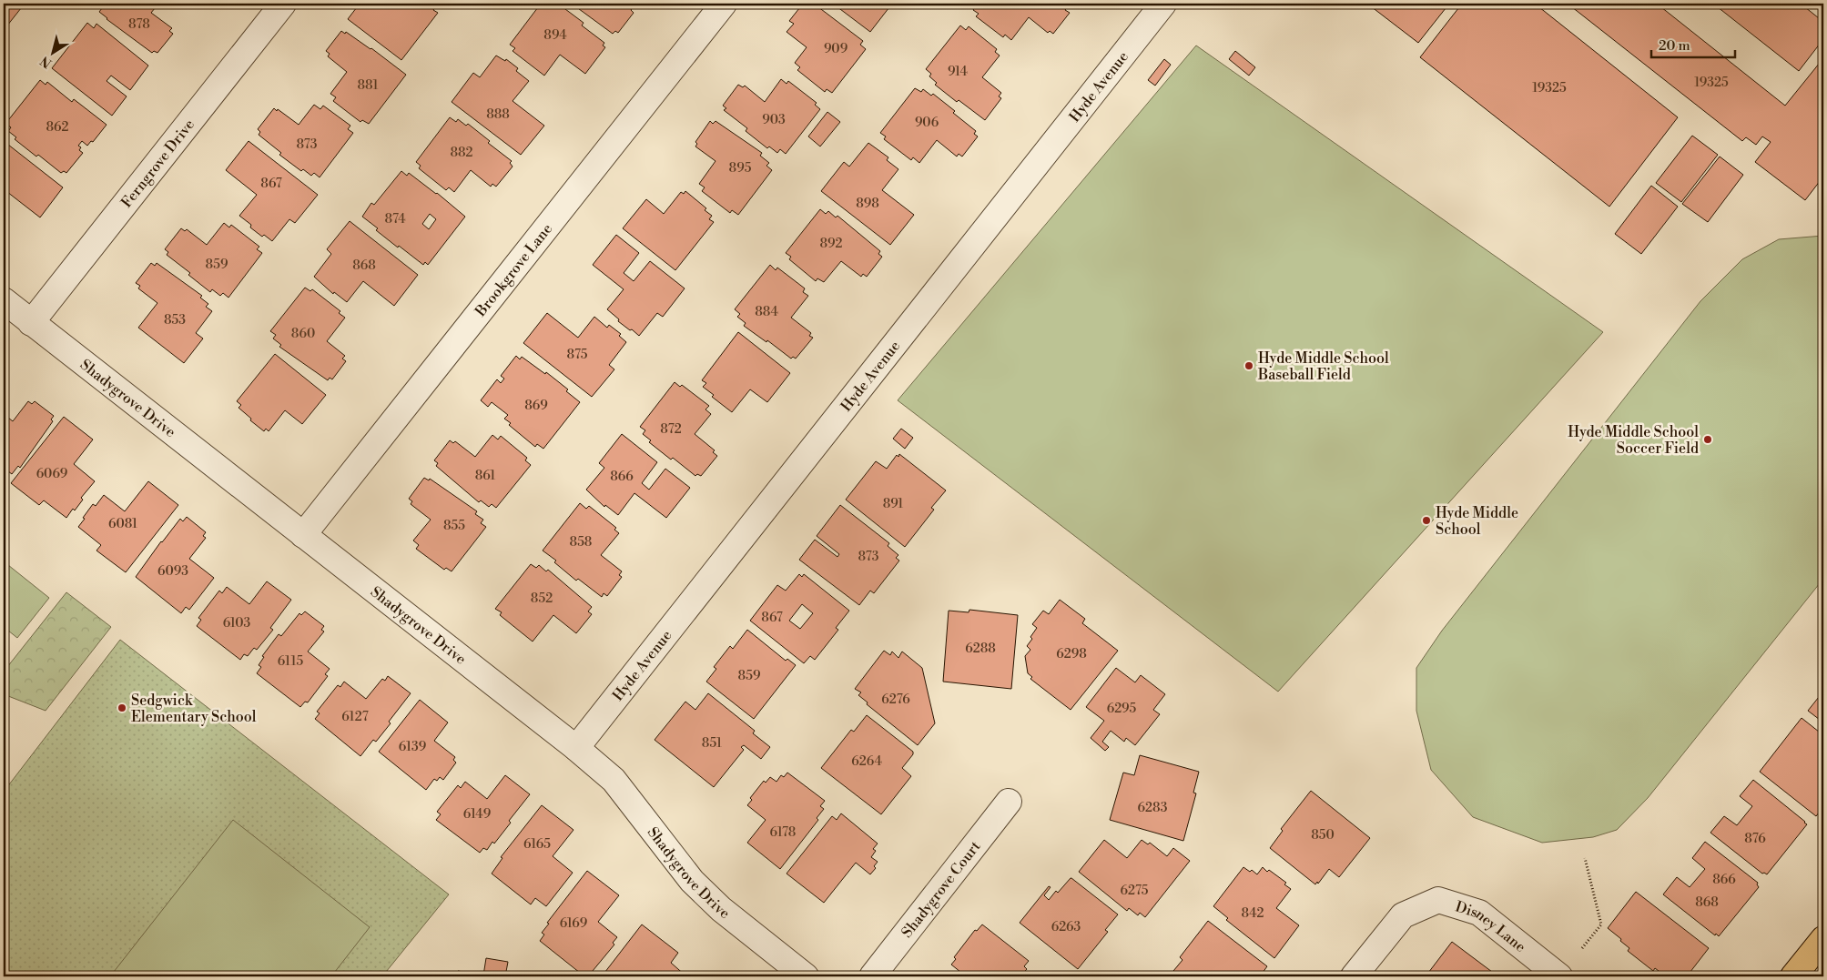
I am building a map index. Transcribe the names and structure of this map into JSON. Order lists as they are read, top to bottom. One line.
{"streets":{"street":["Hyde Avenue","Ferngrove Drive","Brookgrove Lane","Shadygrove Drive","Shadygrove Court","Disney Lane"]},"crossings":[["Hyde Avenue","Shadygrove Drive"],["Ferngrove Drive","Shadygrove Drive"],["Brookgrove Lane","Shadygrove Drive"]],"places":["Hyde Middle School Baseball Field","Hyde Middle School Soccer Field","Hyde Middle School","Sedgwick Elementary School"],"house_numbers":["878","894","909","914","19325","881","19325","888","903","906","862","873","882","895","867","898","874","892","859","868","884","853","860","875","869","872","6069","861","866","891","6081","855","858","873","6093","852","867","6103","6288","6298","6115","859","6276","6295","6127","851","6139","6264","6283","6149","6178","850","876","6165","866","6275","868","842","6169","6263"],"scale_bar":"20 m","north":"bottom left"}
